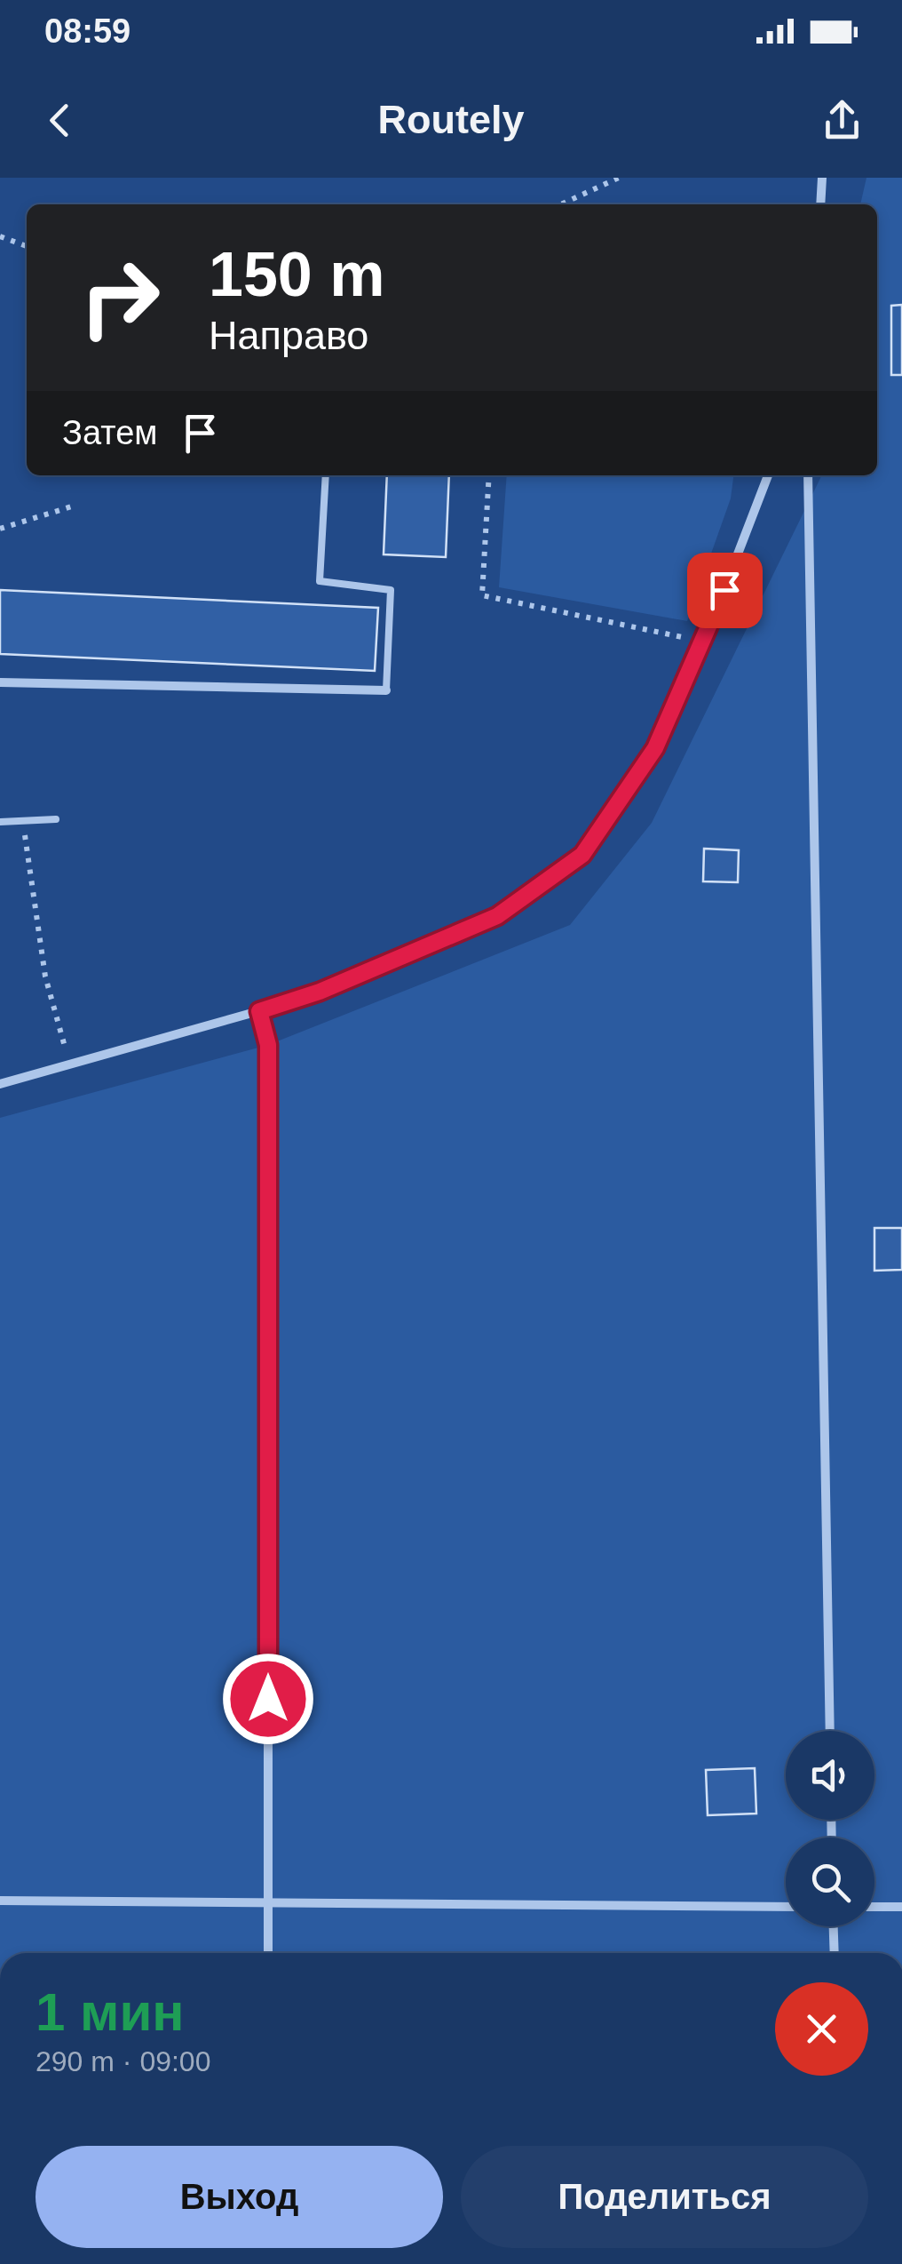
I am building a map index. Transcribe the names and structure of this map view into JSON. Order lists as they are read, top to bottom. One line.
{"page":{"status":"08:59","header":"Routely","turn":["150 m","Направо"],"then":"Затем","heading":["1 мин","290 m · 09:00"],"buttons":["Выход","Поделиться"]}}
